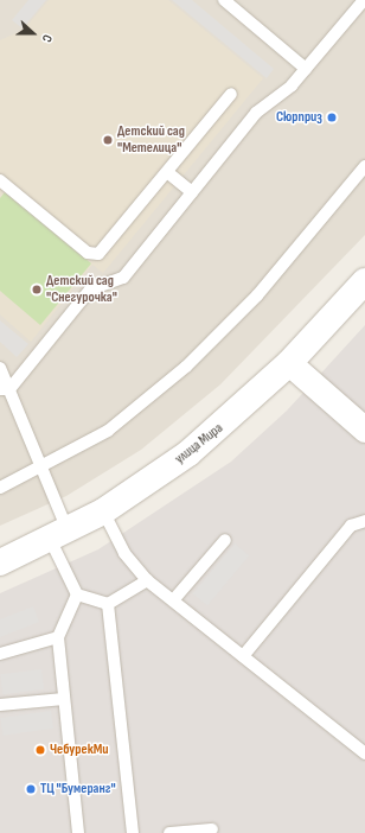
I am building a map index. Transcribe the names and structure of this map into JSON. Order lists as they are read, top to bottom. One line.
{"streets":{"street":["улица Мира"]},"places":["Сюрприз","Детский сад \"Метелица\"","Детский сад \"Снегурочка\"","ЧебурекМи","ТЦ \"Бумеранг\""],"north":"right"}
